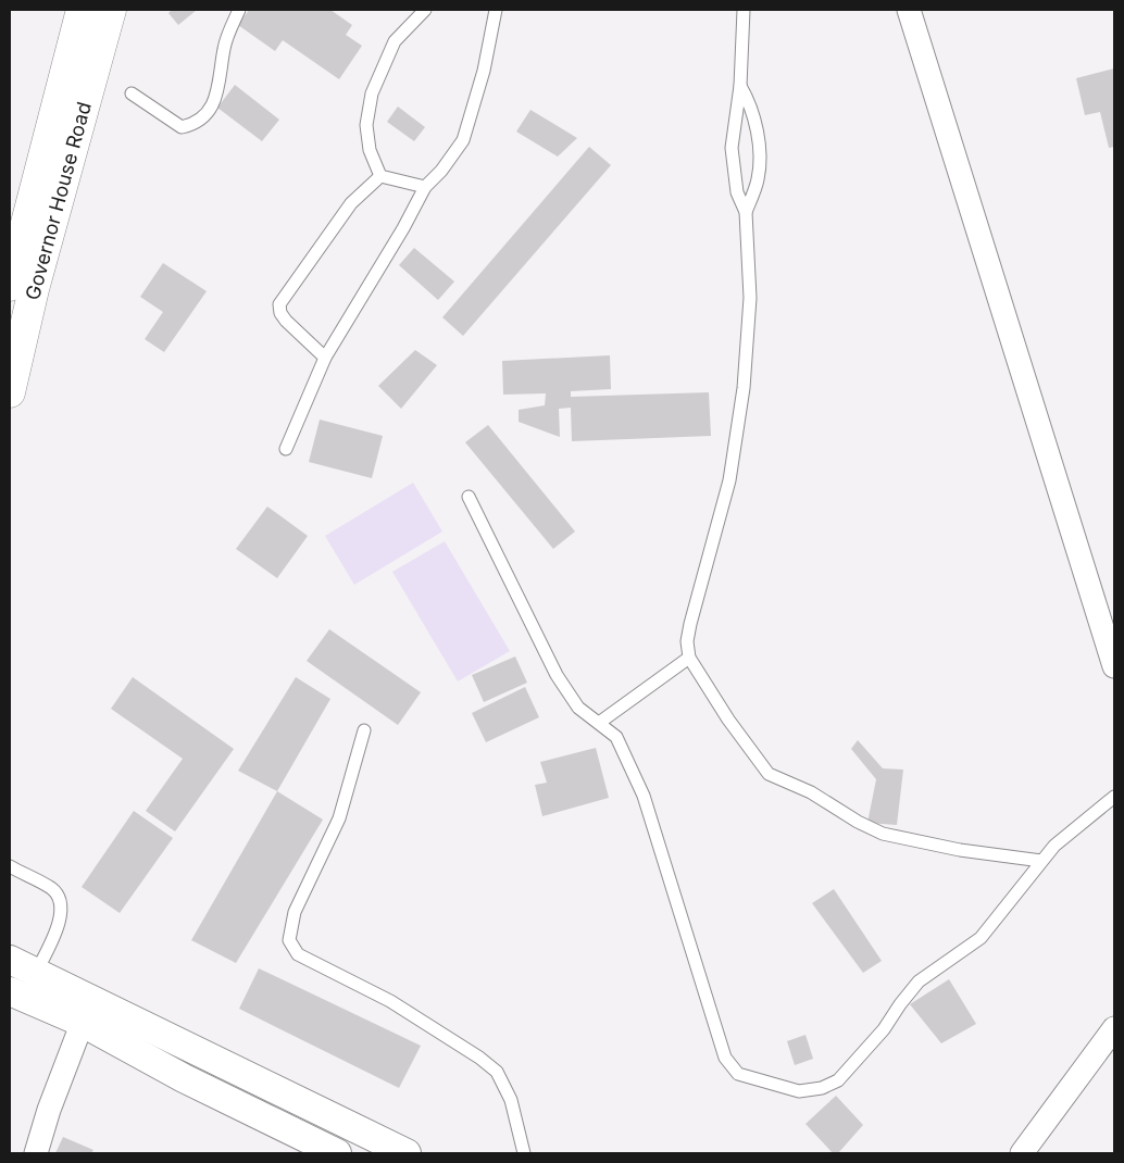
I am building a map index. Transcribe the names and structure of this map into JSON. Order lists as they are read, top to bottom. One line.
{"streets":{"main road":["Governor House Road"]}}
